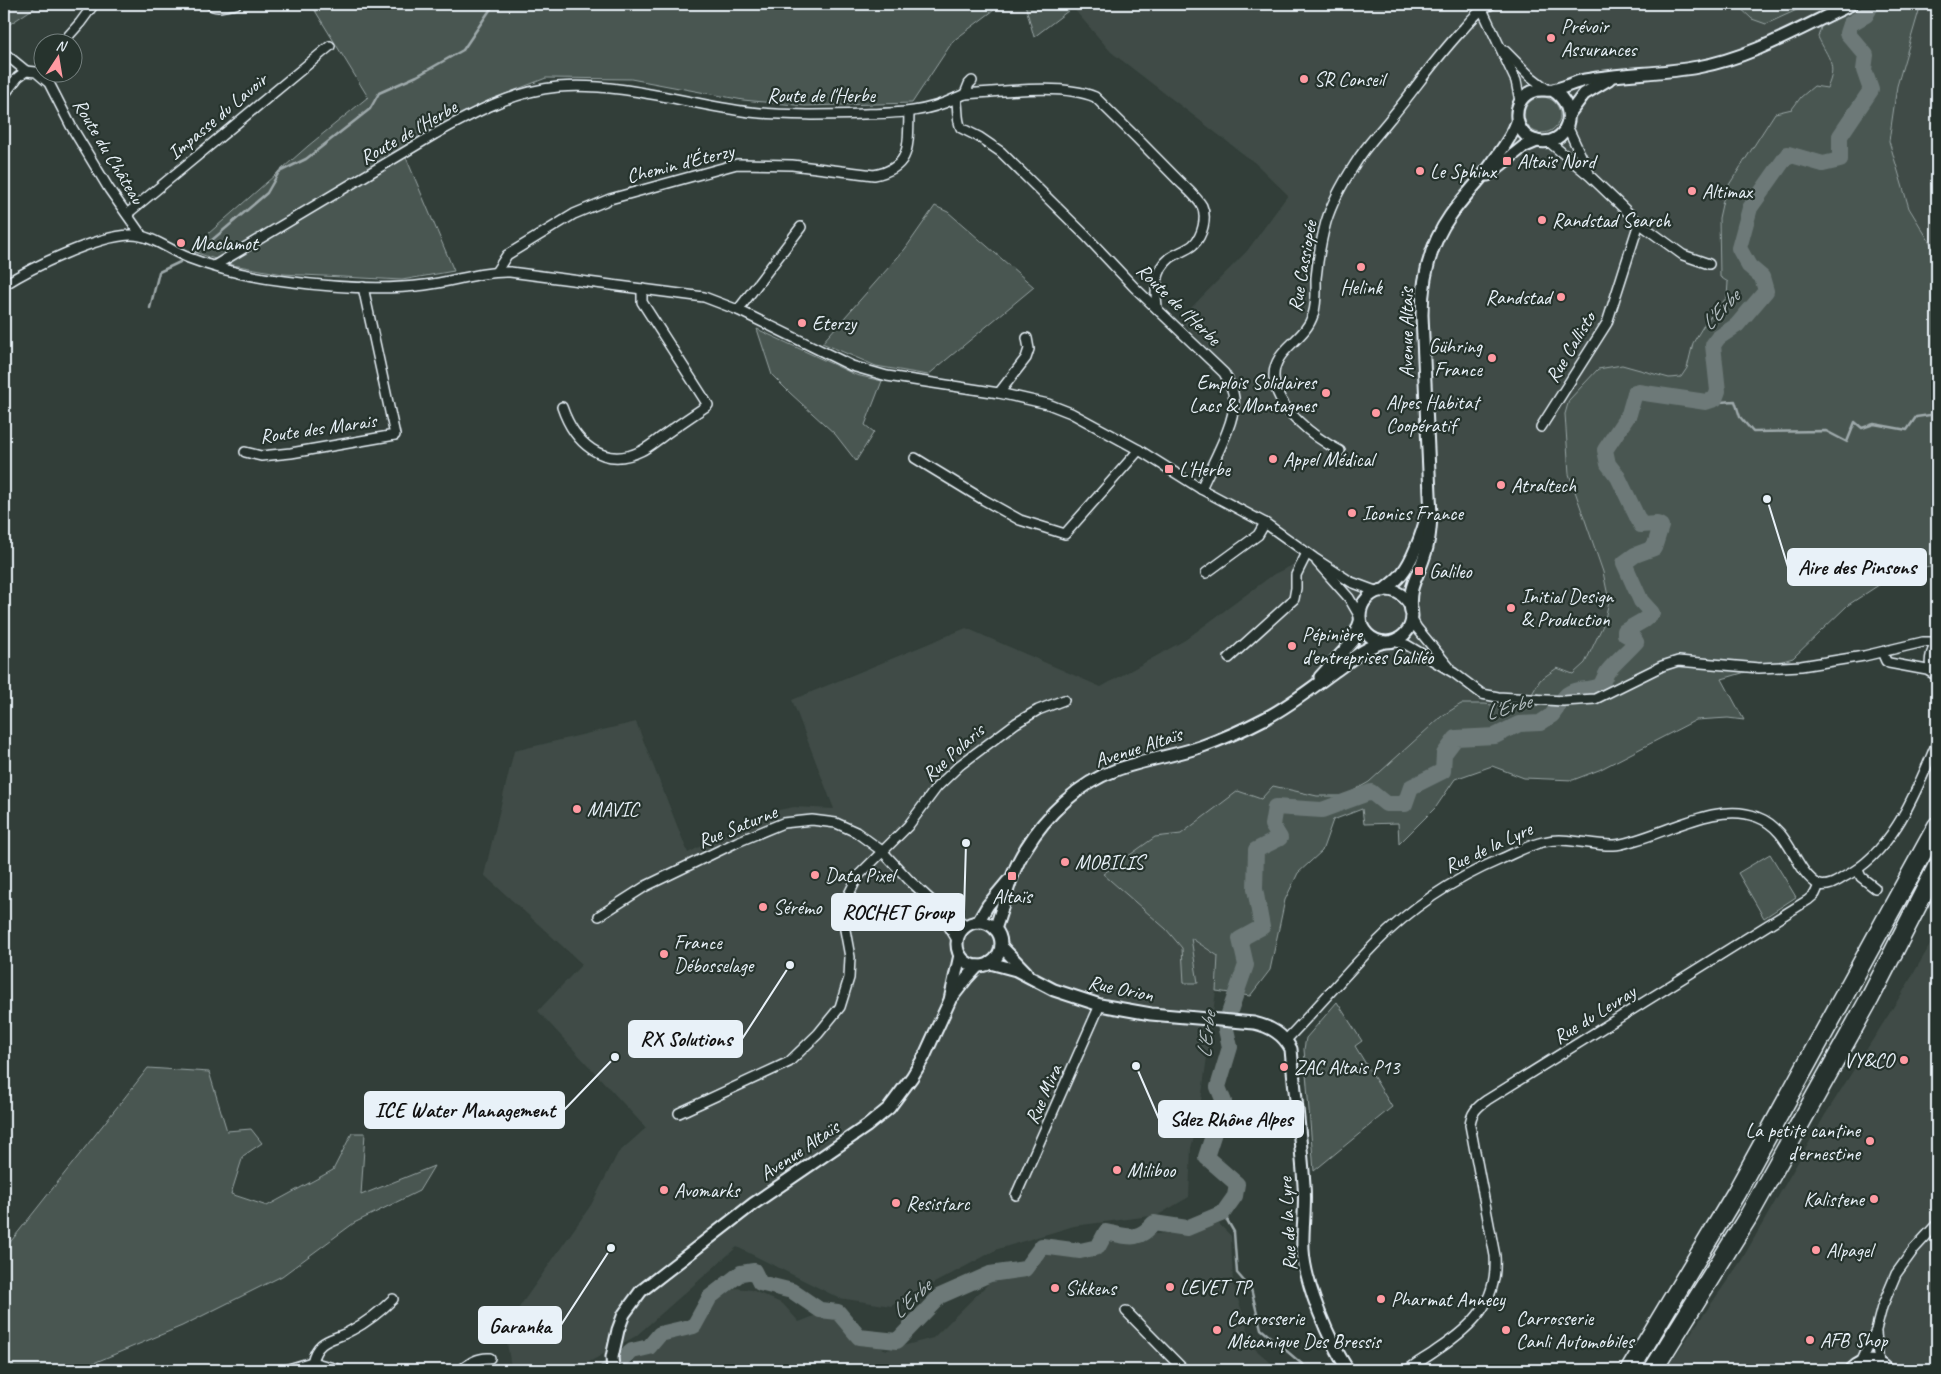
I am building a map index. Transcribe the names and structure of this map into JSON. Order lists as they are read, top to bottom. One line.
{"streets":{"street":["Route de l'Herbe","Impasse du Lavoir","Route du Château","Chemin d'Éterzy","Rue Cassiopée","Avenue Altaïs","Rue Callisto","Route des Marais","Rue Polaris","Rue Saturne","Rue de la Lyre","Rue Orion","Rue du Levray","Rue Mira"]},"crossings":[["Route de l'Herbe","Chemin d'Éterzy"],["Impasse du Lavoir","Route du Château"],["Avenue Altaïs","Rue Saturne"],["Avenue Altaïs","Rue Orion"],["Rue Polaris","Rue Saturne"],["Rue Saturne","Rue Orion"],["Rue de la Lyre","Rue Orion"],["Rue de la Lyre","Rue du Levray"],["Rue Orion","Rue Mira"]],"water":["L'Erbe"],"places":{"other":["Prévoir Assurances","SR Conseil","Le Sphinx","Altimax","Randstad Search","Maclamot","Helink","Randstad","Eterzy","Gühring France","Emplois Solidaires Lacs & Montagnes","Alpes Habitat Coopératif","Appel Médical","Atraltech","Aire des Pinsons","Iconics France","Initial Design & Production","Pépinière d'entreprises Galiléo","MAVIC","ROCHET Group","MOBILIS","Data Pixel","Sérémo","France Débosselage","RX Solutions","ICE Water Management","VY&CO","Sdez Rhône Alpes","ZAC Altais P13","La petite cantine d'ernestine","Miliboo","Avomarks","Kalistene","Resistarc","Garanka","Alpagel","LEVET TP","Sikkens","Pharmat Annecy","Carrosserie Mécanique Des Bressis","Carrosserie Canli Automobiles","AFB Shop"],"transit":["Altaïs Nord","L'Herbe","Galileo","Altaïs"]},"north":"top"}
